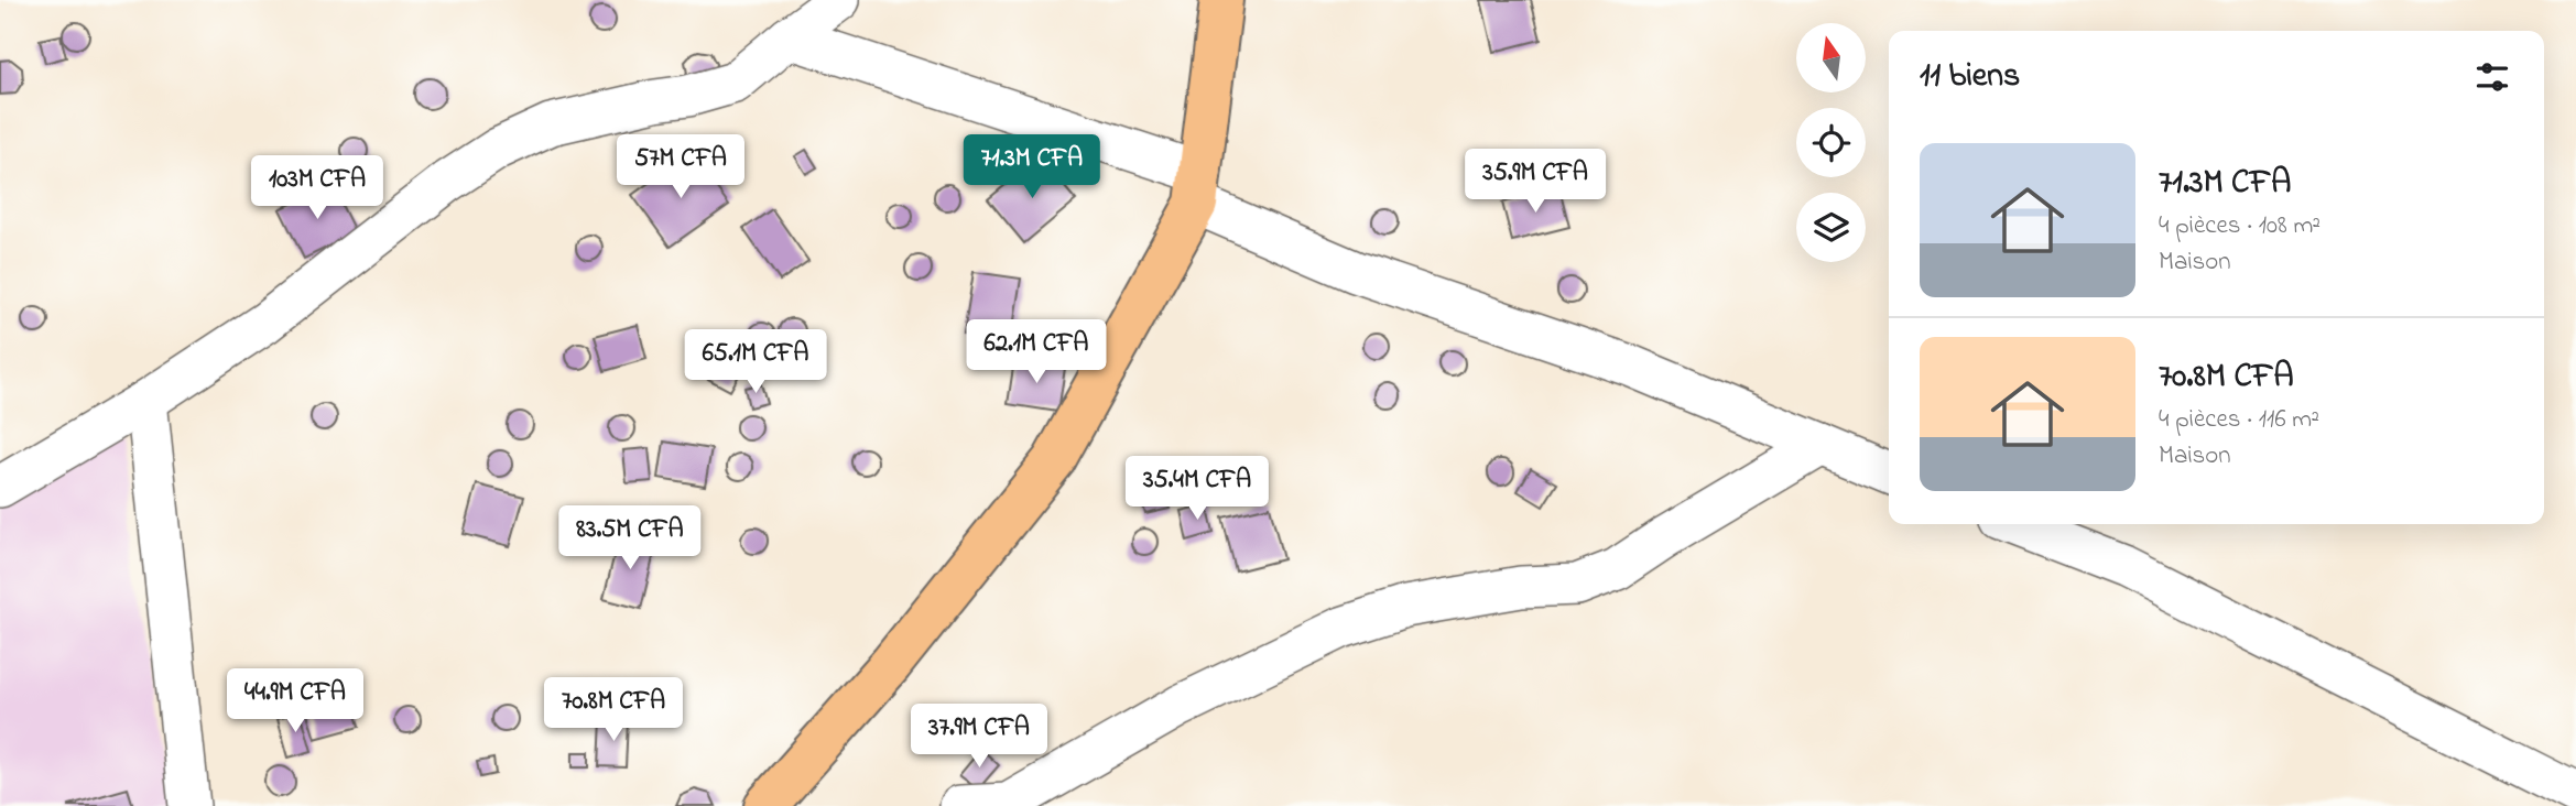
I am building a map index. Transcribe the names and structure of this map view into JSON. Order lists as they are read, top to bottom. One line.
{"north":"top","page":{"heading":"11 biens","list":[{"name":"71.3M CFA","note":"4 pièces · 108 m² · Maison"},{"name":"70.8M CFA","note":"4 pièces · 116 m² · Maison"}],"price":["57M CFA","71.3M CFA","35.9M CFA","103M CFA","62.1M CFA","65.1M CFA","35.4M CFA","83.5M CFA","44.9M CFA","70.8M CFA","37.9M CFA"]}}
